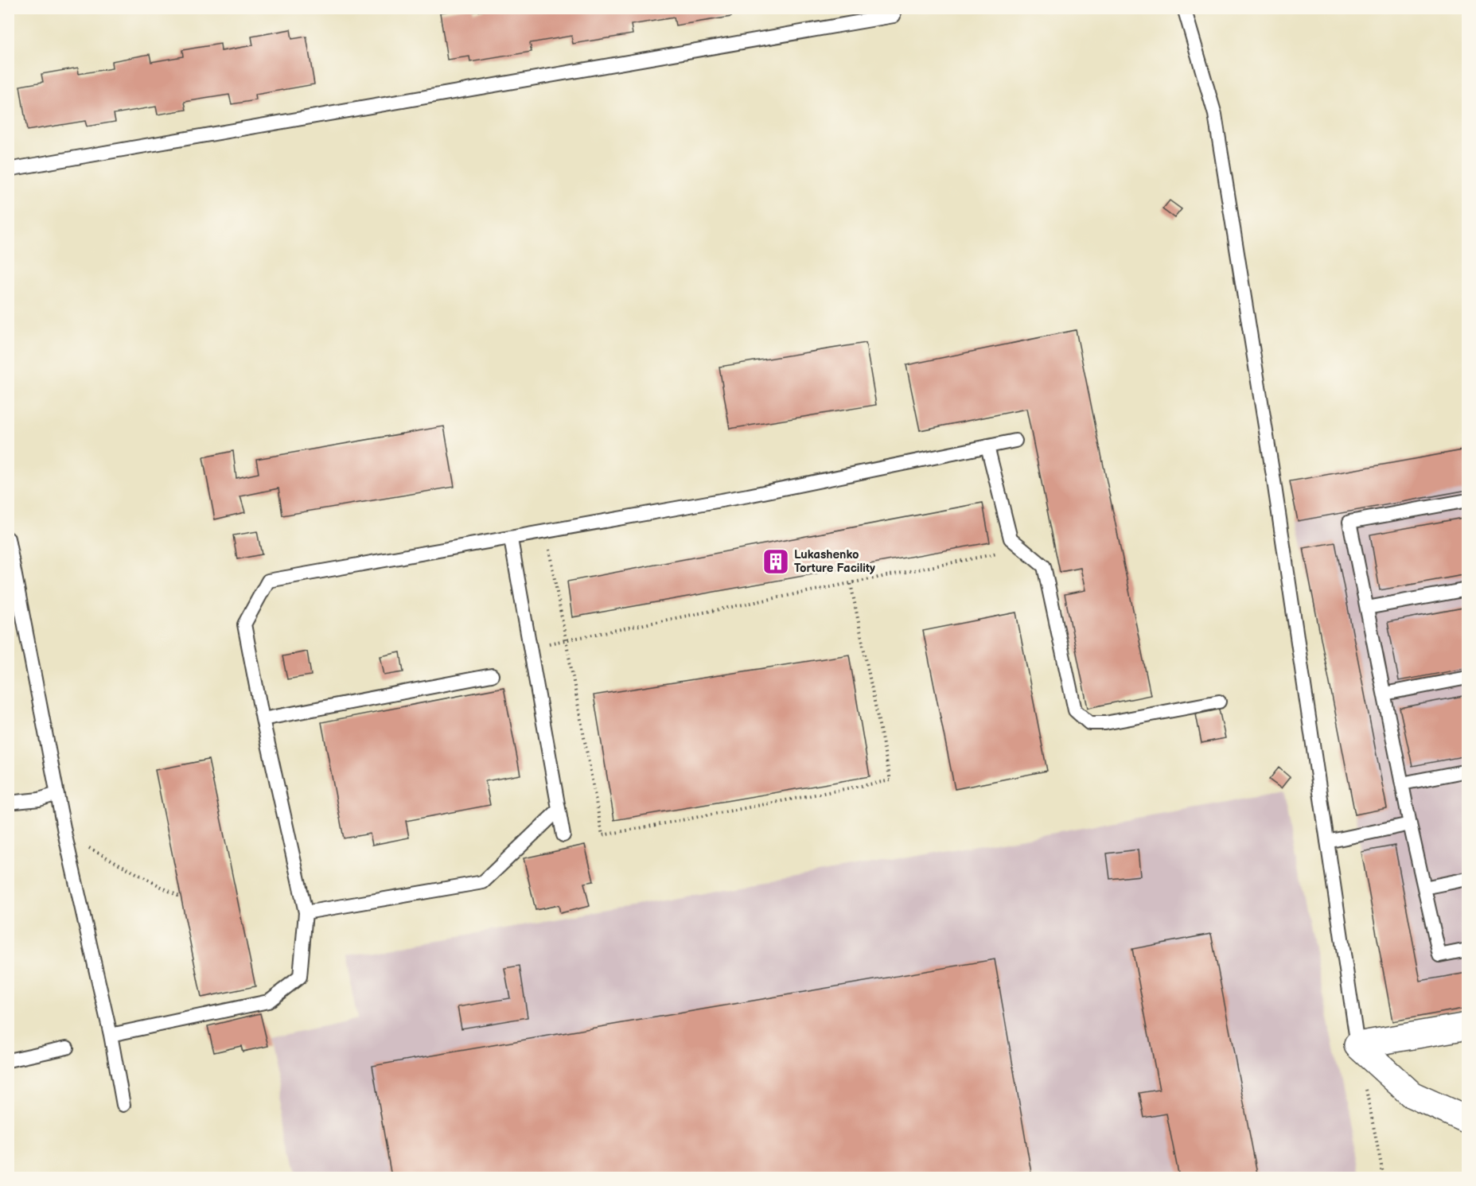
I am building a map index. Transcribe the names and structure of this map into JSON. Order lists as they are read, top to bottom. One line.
{"places":{"building":["Lukashenko Torture Facility"]}}
